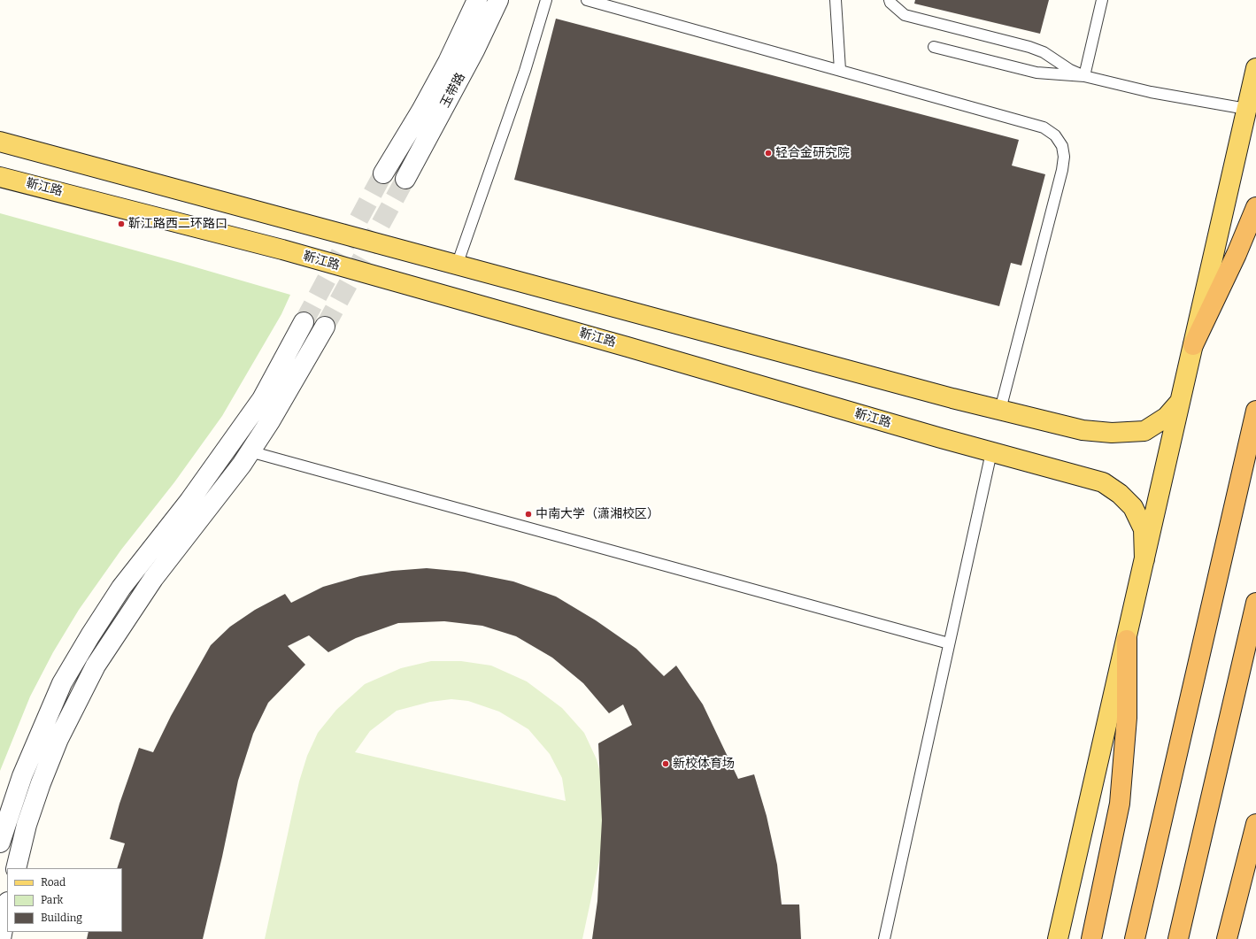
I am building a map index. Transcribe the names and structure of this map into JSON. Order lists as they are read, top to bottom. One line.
{"streets":{"main road":["靳江路"],"street":["玉带路"]},"places":["轻合金研究院","靳江路西二环路口","中南大学（潇湘校区）","新校体育场"],"legend":["Road","Park","Building"]}
